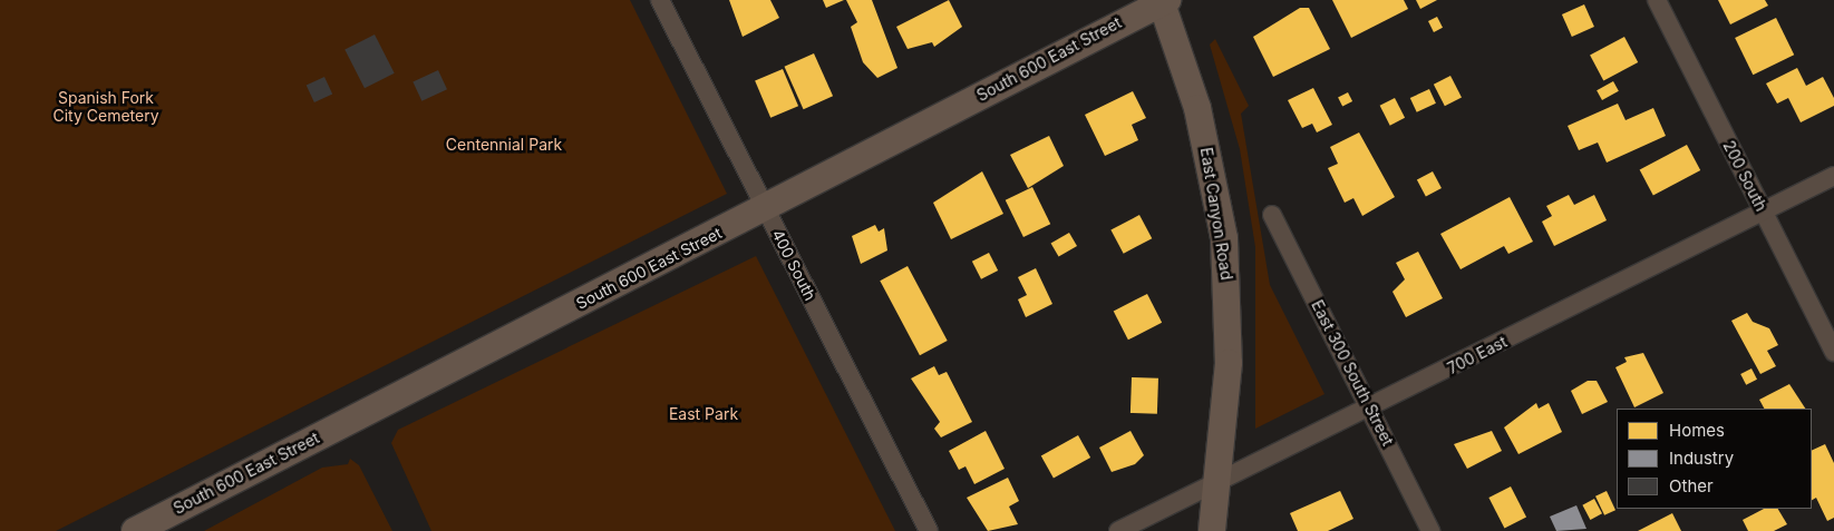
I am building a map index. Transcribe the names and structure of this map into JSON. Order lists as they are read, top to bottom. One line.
{"streets":{"street":["South 600 East Street","200 South","East Canyon Road","400 South","700 East","East 300 South Street"]},"crossings":[["South 600 East Street","East Canyon Road"],["South 600 East Street","400 South"],["200 South","700 East"],["East Canyon Road","700 East"],["700 East","East 300 South Street"]],"parks":["Spanish Fork City Cemetery","Centennial Park","East Park"],"legend":["Homes","Industry","Other"]}
